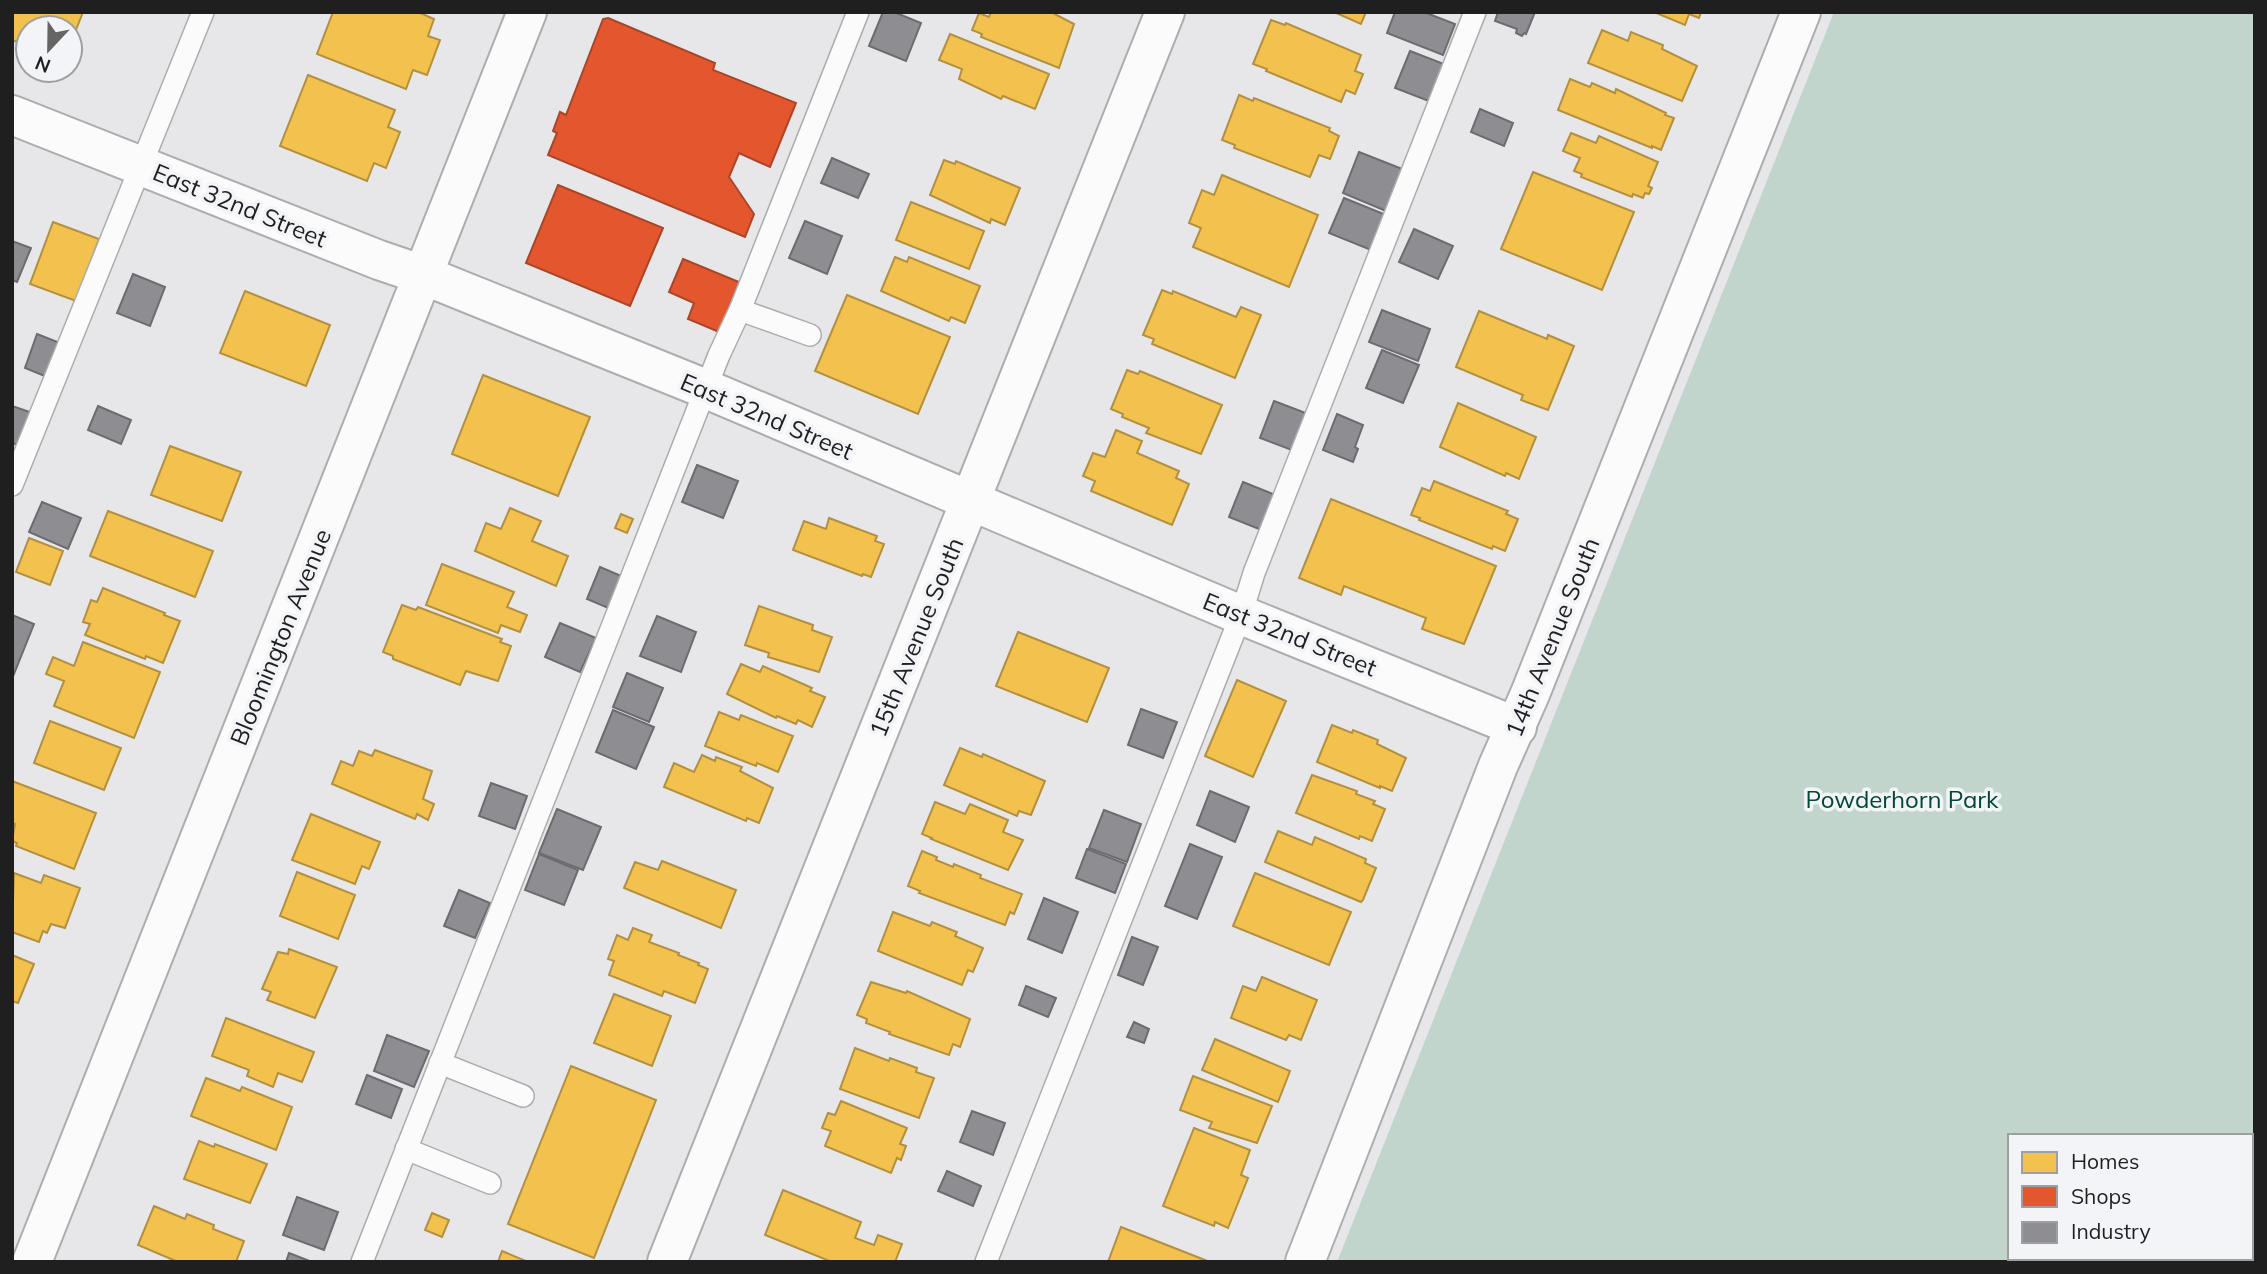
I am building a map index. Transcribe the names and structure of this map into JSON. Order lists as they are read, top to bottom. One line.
{"streets":{"street":["East 32nd Street","Bloomington Avenue","15th Avenue South","14th Avenue South"]},"crossings":[["East 32nd Street","Bloomington Avenue"],["East 32nd Street","15th Avenue South"],["East 32nd Street","14th Avenue South"]],"parks":["Powderhorn Park"],"legend":["Homes","Shops","Industry"],"north":"bottom"}
